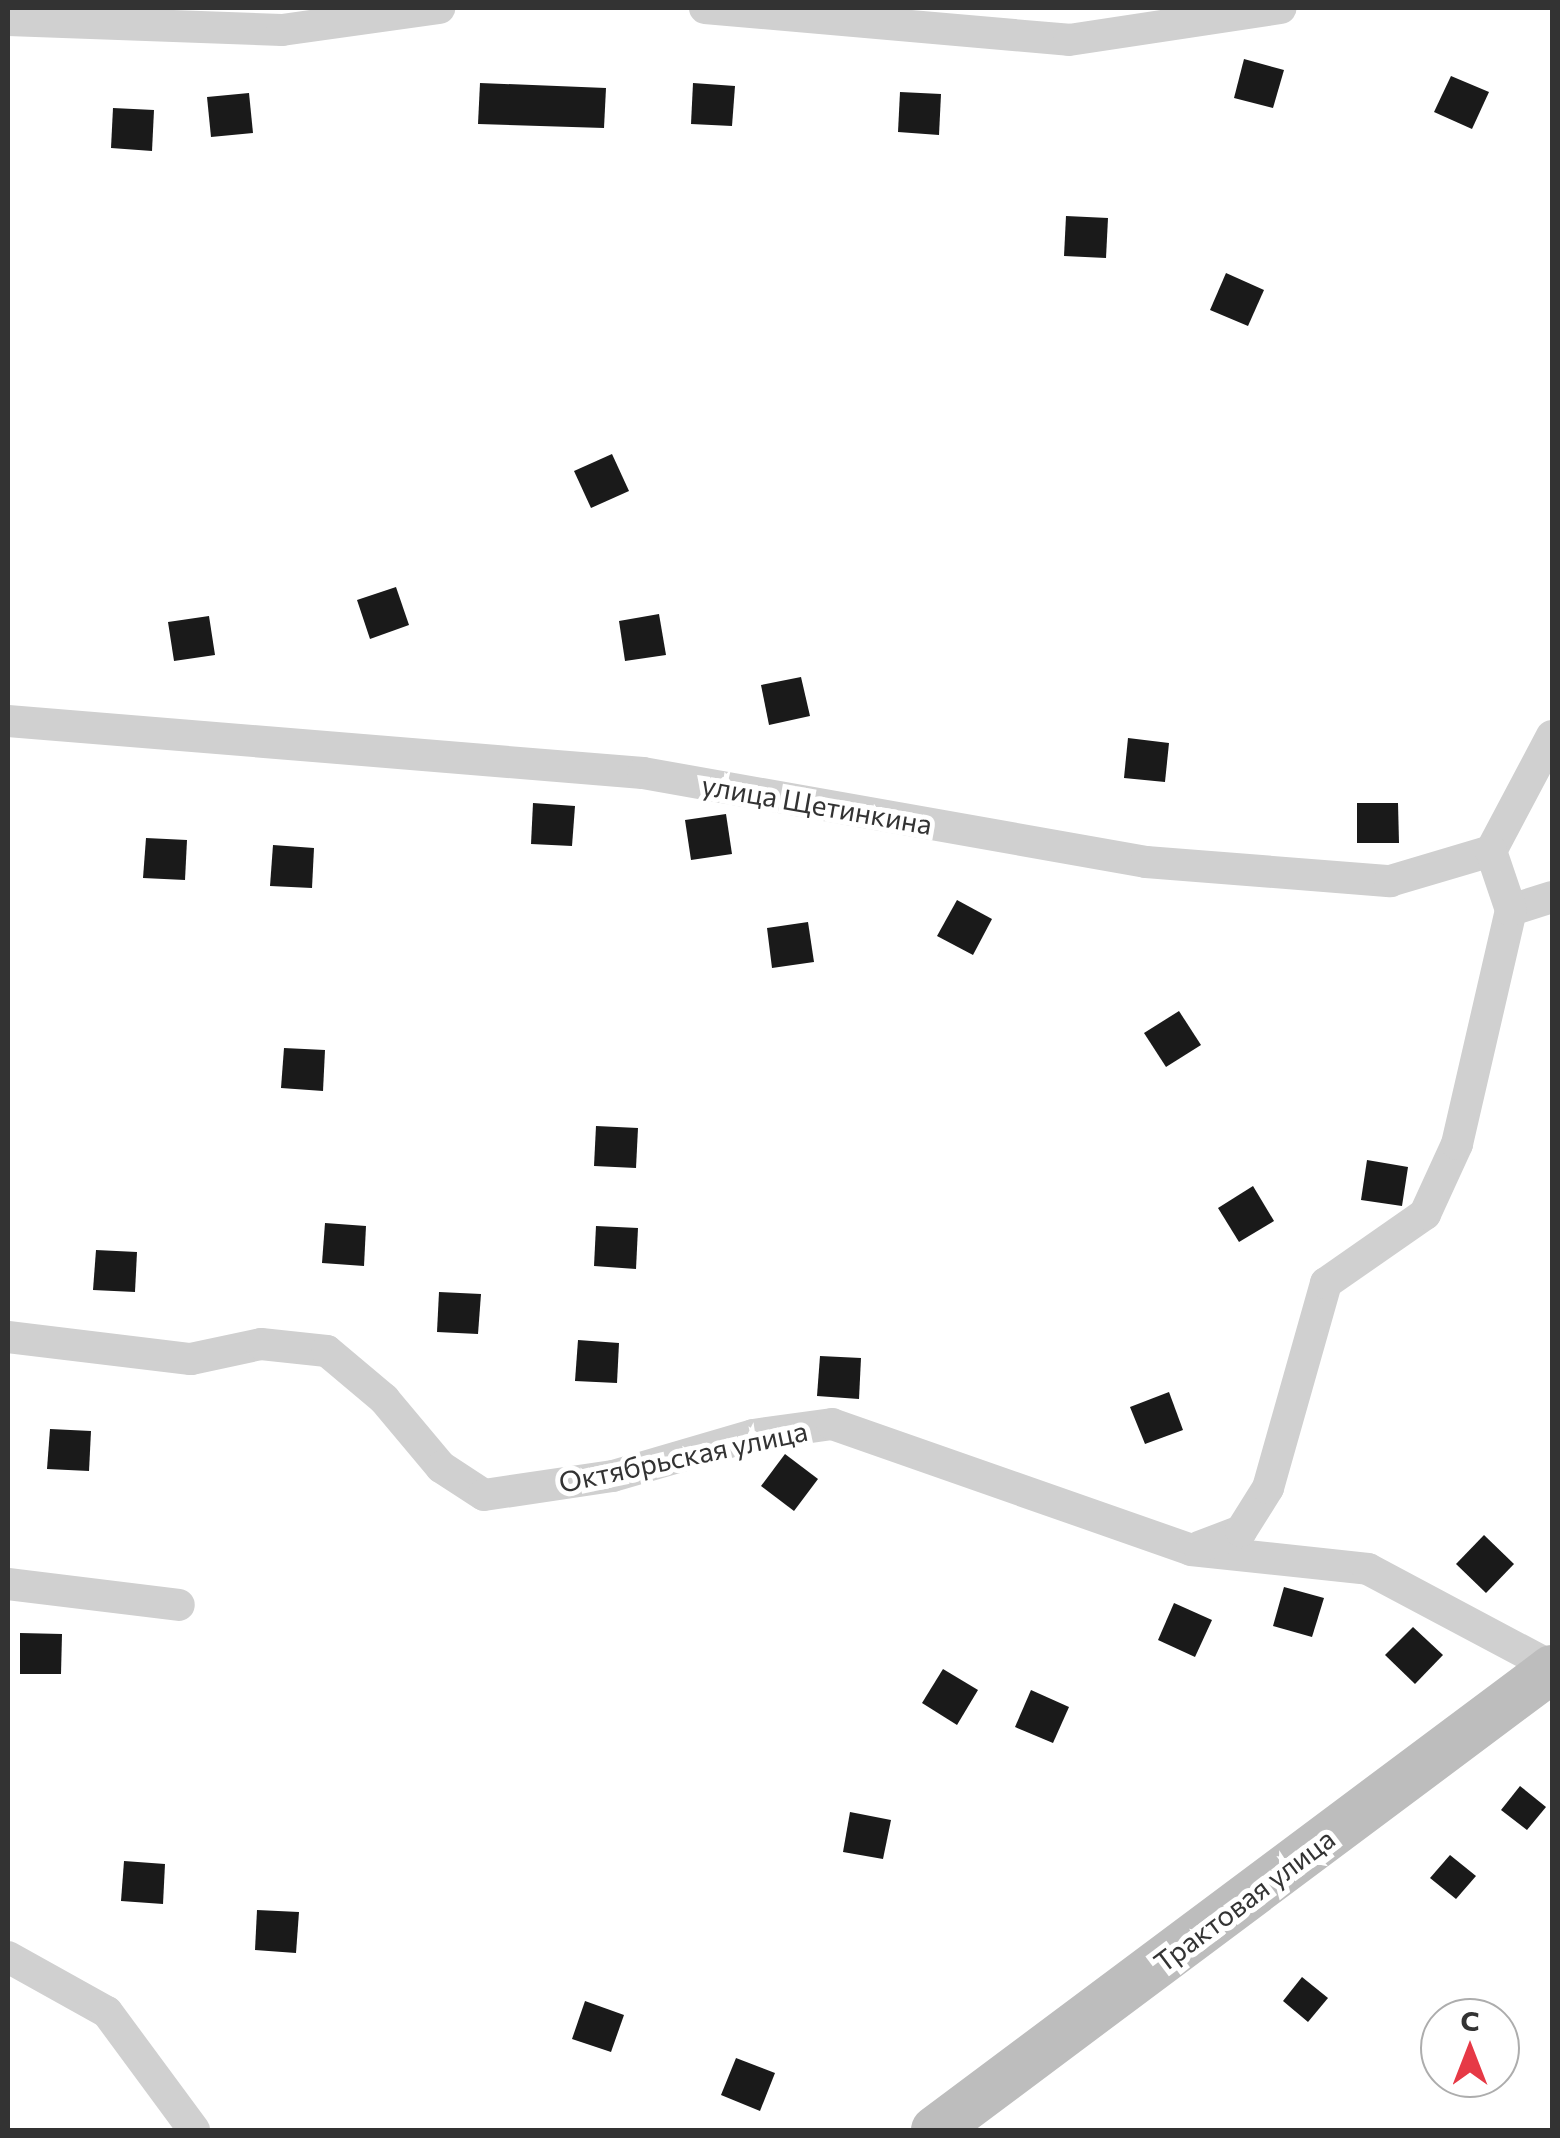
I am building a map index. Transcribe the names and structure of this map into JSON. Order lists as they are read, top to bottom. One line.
{"streets":{"street":["улица Щетинкина","Октябрьская улица","Трактовая улица"]},"crossings":[["Октябрьская улица","Трактовая улица"]],"north":"top"}
